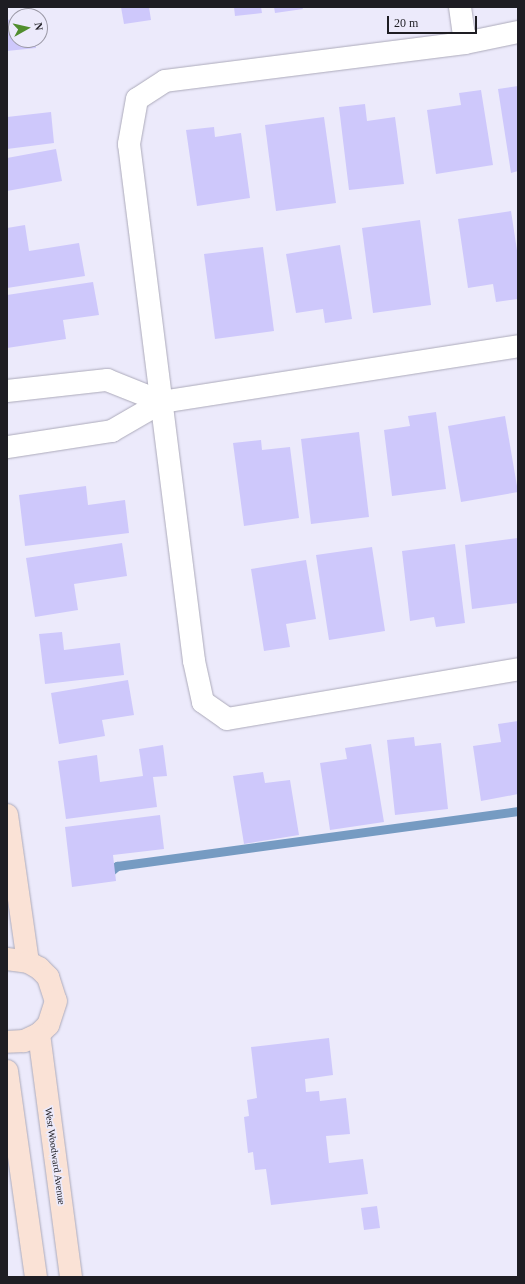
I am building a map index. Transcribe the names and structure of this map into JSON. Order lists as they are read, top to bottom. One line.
{"streets":{"street":["West Woodward Avenue"]},"scale_bar":"20 m","north":"right"}
